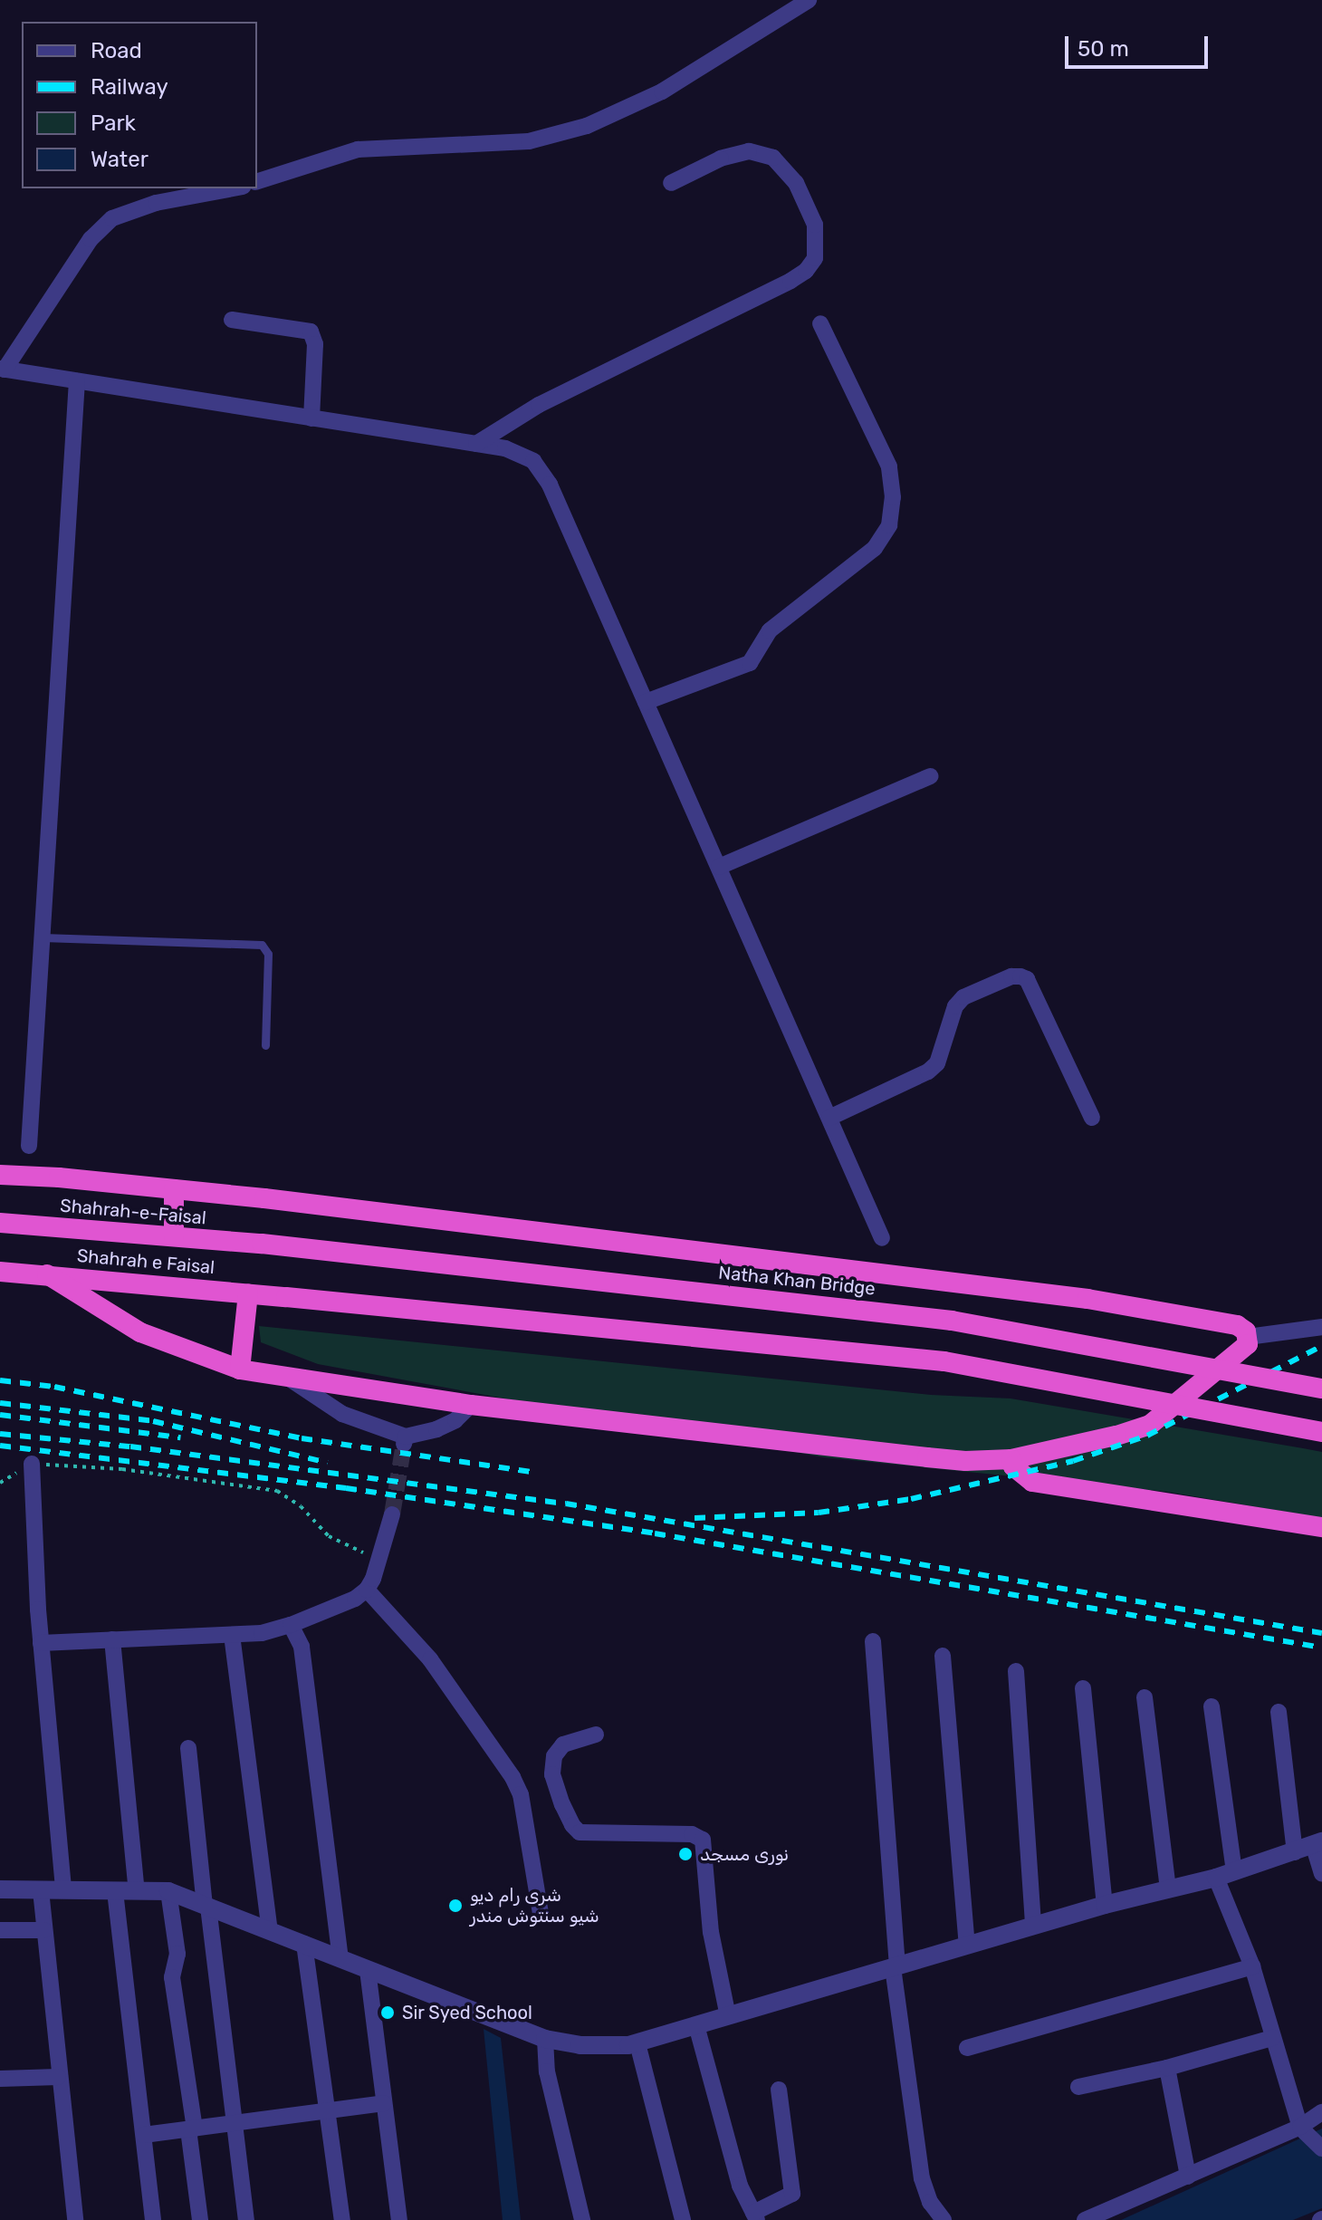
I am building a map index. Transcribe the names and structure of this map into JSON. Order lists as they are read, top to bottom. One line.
{"streets":{"highway":["Shahrah-e-Faisal","Shahrah e Faisal","Natha Khan Bridge"]},"crossings":[["Shahrah-e-Faisal","Natha Khan Bridge"]],"places":["نوری مسجد","شری رام دیو شیو سنتوش مندر","Sir Syed School"],"legend":["Road","Railway","Park","Water"],"scale_bar":"50 m"}
